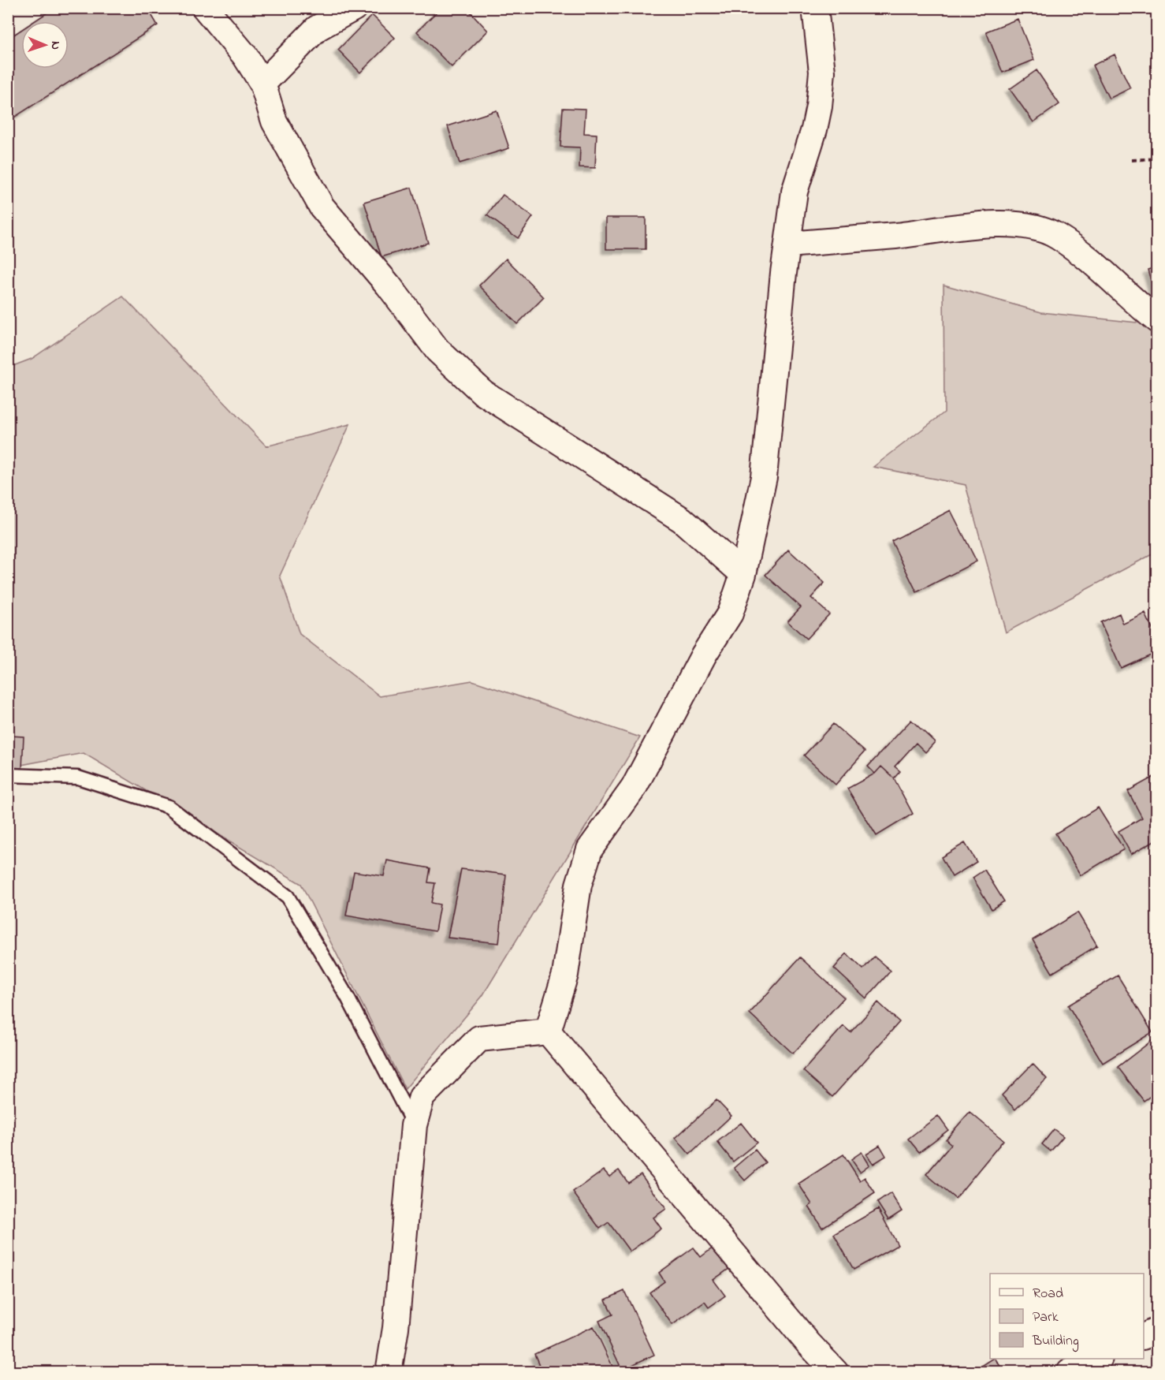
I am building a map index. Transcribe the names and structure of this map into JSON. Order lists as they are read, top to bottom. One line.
{"legend":["Road","Park","Building"],"north":"right"}
